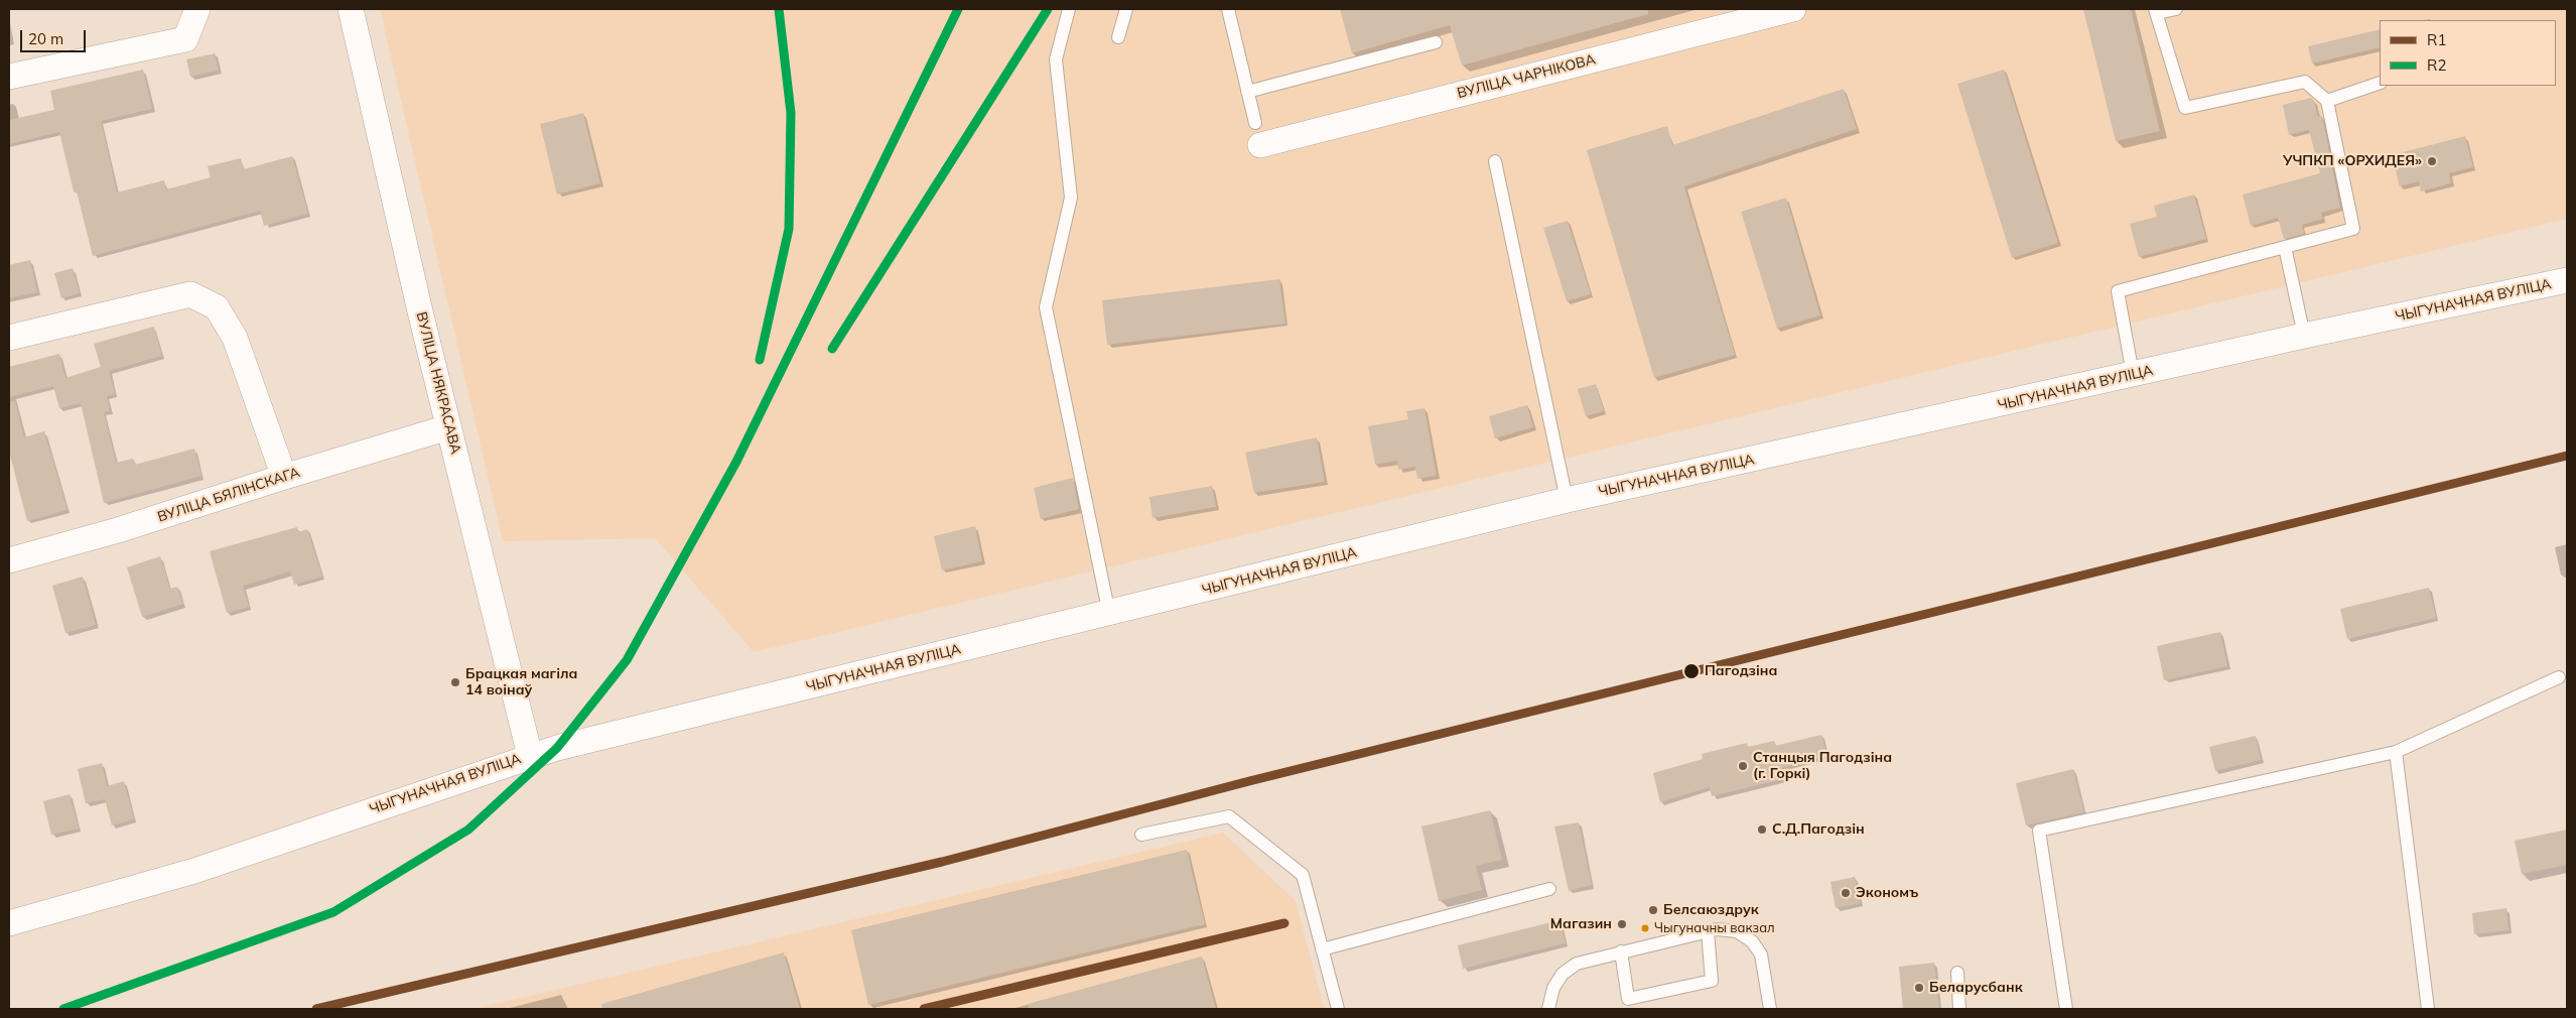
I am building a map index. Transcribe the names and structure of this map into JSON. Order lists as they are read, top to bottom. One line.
{"streets":{"street":["ВУЛІЦА ЧАРНІКОВА","ЧЫГУНАЧНАЯ ВУЛІЦА","ВУЛІЦА НЯКРАСАВА","ВУЛІЦА БЯЛІНСКАГА"]},"crossings":[["ЧЫГУНАЧНАЯ ВУЛІЦА","ВУЛІЦА НЯКРАСАВА"],["ВУЛІЦА НЯКРАСАВА","ВУЛІЦА БЯЛІНСКАГА"]],"places":["УЧПКП «ОРХИДЕЯ»","Пагодзіна","Брацкая магіла 14 воінаў","Станцыя Пагодзіна (г. Горкі)","С.Д.Пагодзін","Экономъ","Белсаюздрук","Магазин","Чыгуначны вакзал","Беларусбанк"],"lines":["transit line R2","transit line R1"],"legend":["R1","R2"],"scale_bar":"20 m"}
